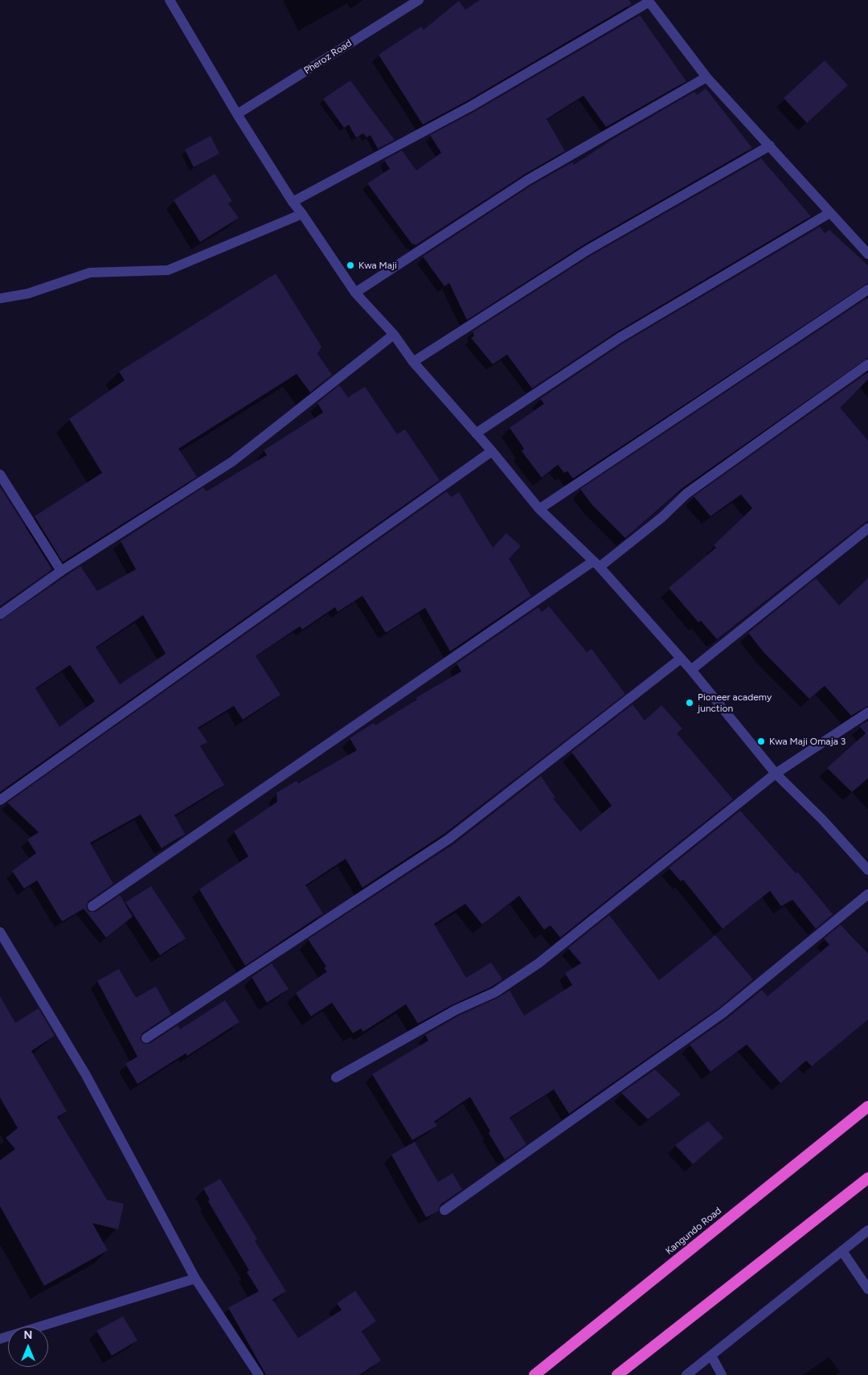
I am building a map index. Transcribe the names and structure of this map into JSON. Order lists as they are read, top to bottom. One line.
{"streets":{"highway":["Kangundo Road"],"street":["Pheroz Road"]},"places":["Kwa Maji","Pioneer academy junction","Kwa Maji Omaja 3"],"north":"top"}
